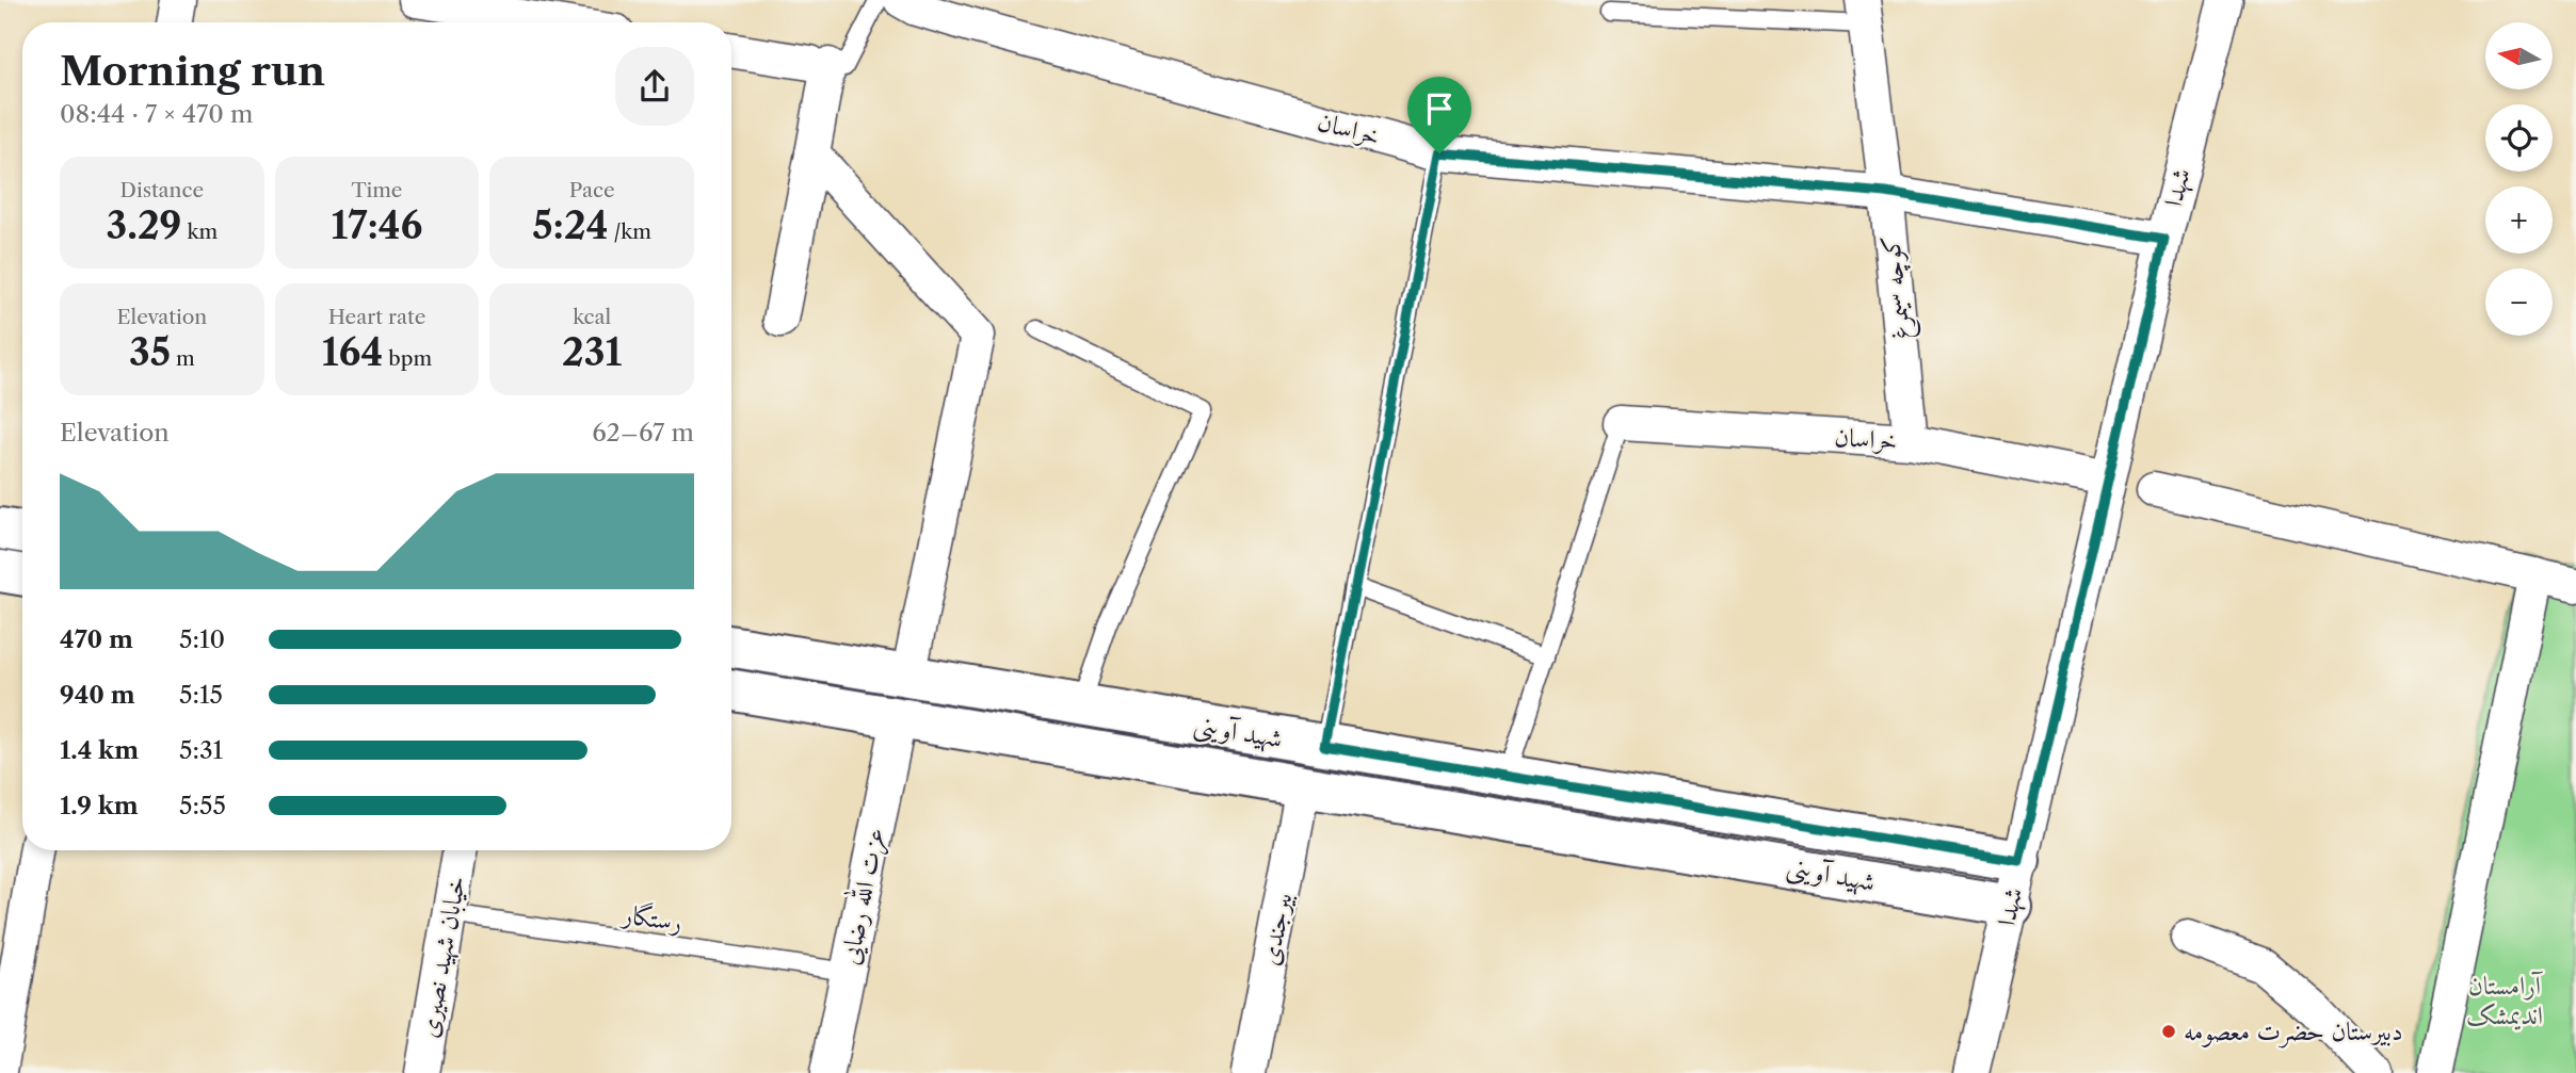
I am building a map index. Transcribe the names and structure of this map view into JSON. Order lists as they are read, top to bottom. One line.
{"streets":{"street":["خراسان","شهدا","کوچه سیمرغ","شهید آوینی","عزت الله رضایی","بیرجندی","خیابان شهید نصیری"],"lane":["رستگار"]},"crossings":[["خراسان","شهدا"],["خراسان","کوچه سیمرغ"],["شهدا","شهید آوینی"],["شهید آوینی","عزت الله رضایی"],["شهید آوینی","بیرجندی"],["عزت الله رضایی","رستگار"],["رستگار","خیابان شهید نصیری"]],"parks":["آرامستان اندیمشک"],"places":["دبیرستان حضرت معصومه"],"north":"left","page":{"map_buttons":["+","−"],"heading":["Morning run","08:44 · 7 × 470 m"],"stats":[["Distance","3.29 km"],["Time","17:46"],["Pace","5:24 /km"],["Elevation","35 m"],["Heart rate","164 bpm"],["kcal","231"]],"chart":["Elevation","62–67 m"],"list":[{"name":"470 m","note":"5:10"},{"name":"940 m","note":"5:15"},{"name":"1.4 km","note":"5:31"},{"name":"1.9 km","note":"5:55"}]}}
